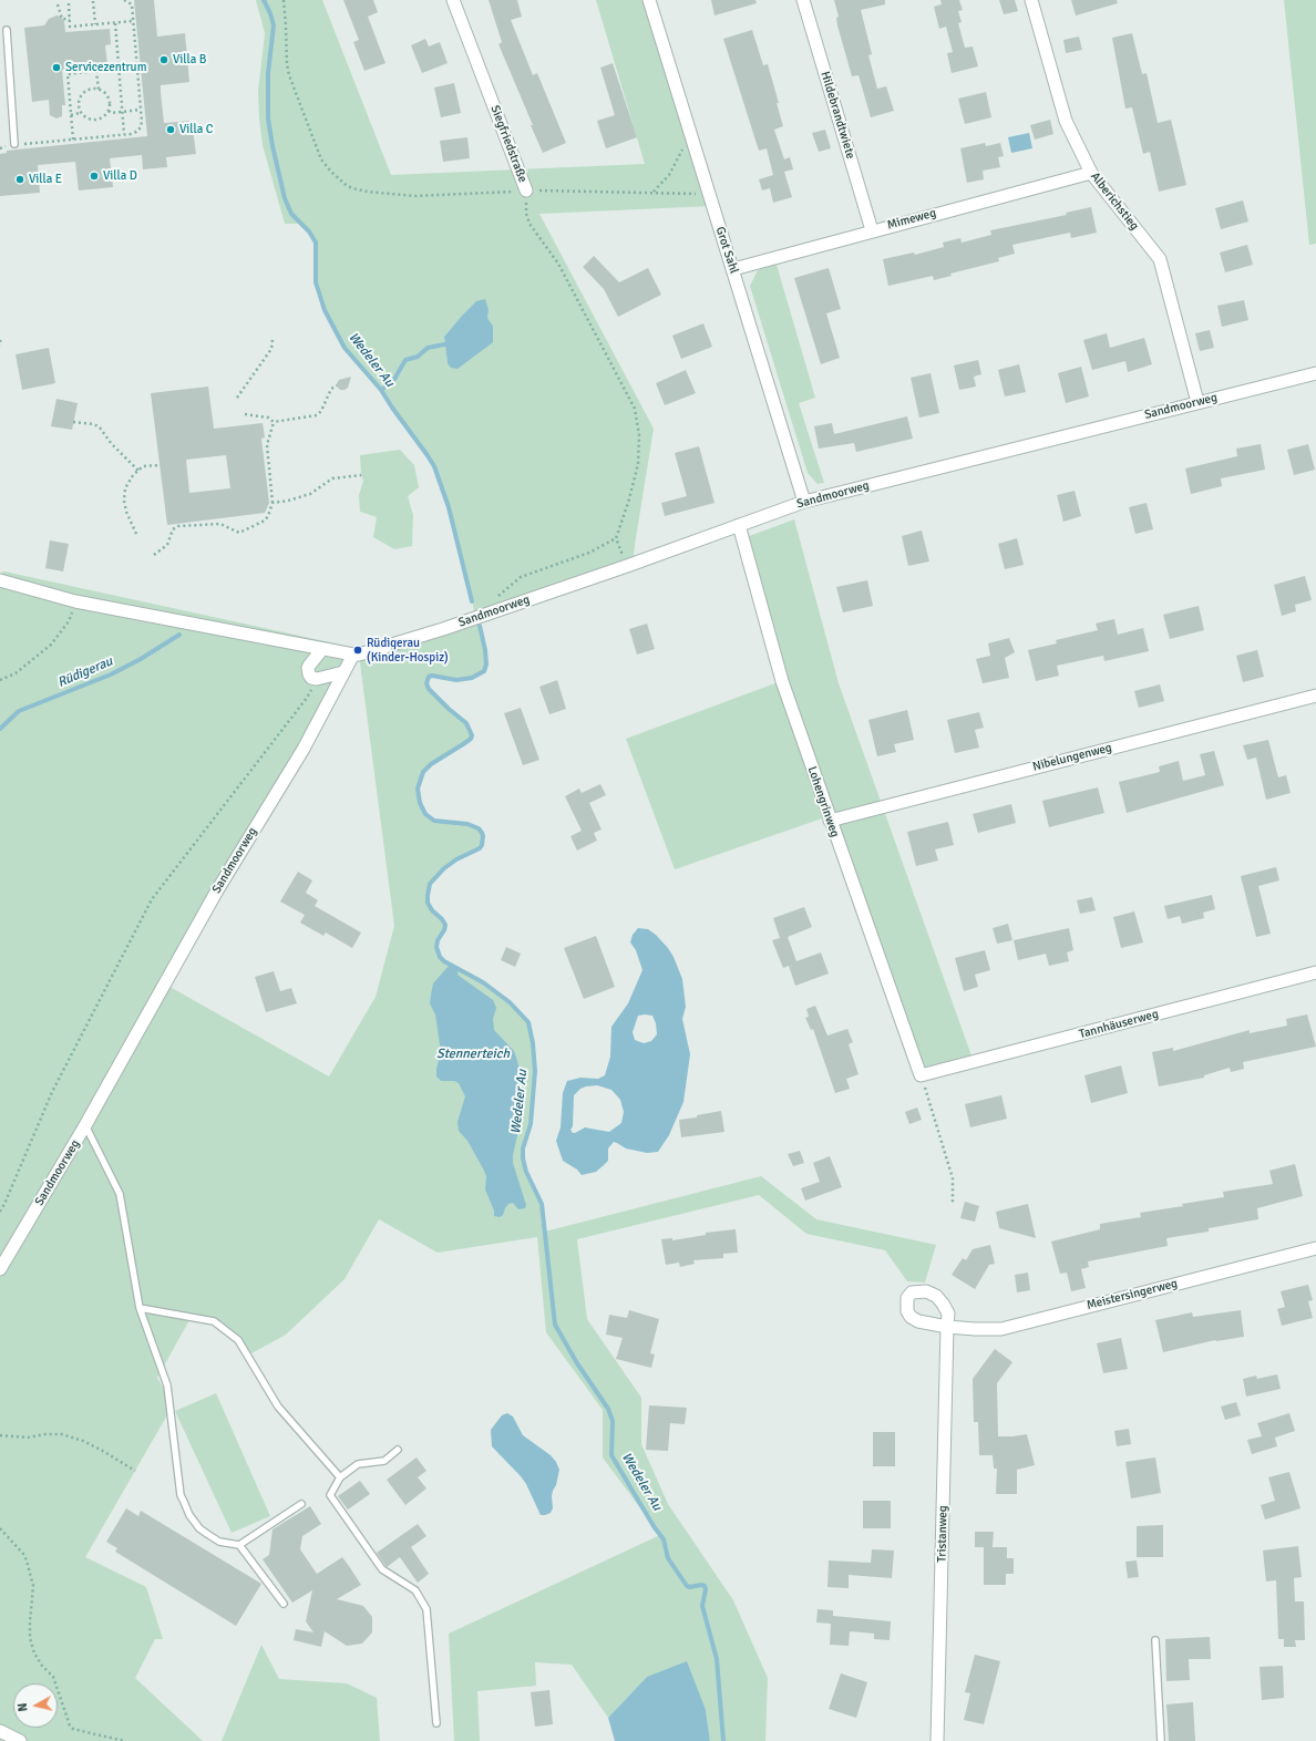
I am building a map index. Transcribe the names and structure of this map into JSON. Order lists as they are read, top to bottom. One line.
{"streets":{"street":["Hildebrandtwiete","Siegfriedstraße","Alberichstieg","Mimeweg","Grot Sahl","Sandmoorweg","Nibelungenweg","Lohengrinweg","Tannhäuserweg","Meistersingerweg","Tristanweg"]},"crossings":[["Hildebrandtwiete","Mimeweg"],["Siegfriedstraße","Grot Sahl"],["Alberichstieg","Mimeweg"],["Alberichstieg","Sandmoorweg"],["Mimeweg","Grot Sahl"],["Grot Sahl","Sandmoorweg"],["Sandmoorweg","Lohengrinweg"],["Nibelungenweg","Lohengrinweg"],["Lohengrinweg","Tannhäuserweg"],["Meistersingerweg","Tristanweg"]],"water":["Wedeler Au","Rüdigerau","Stennerteich"],"places":["Villa B","Servicezentrum","Villa C","Villa D","Villa E","Rüdigerau (Kinder-Hospiz)"],"north":"left"}
